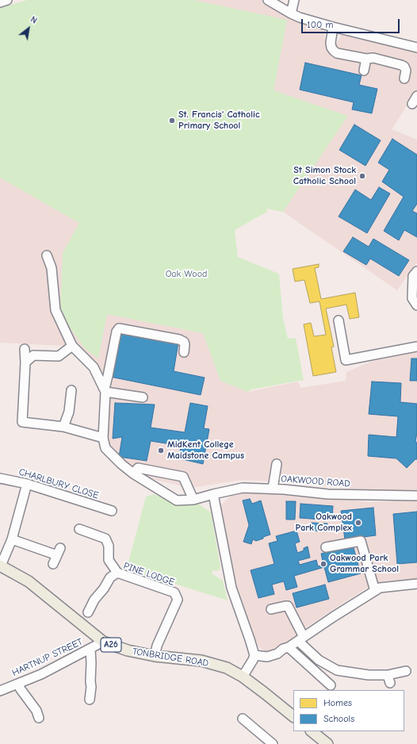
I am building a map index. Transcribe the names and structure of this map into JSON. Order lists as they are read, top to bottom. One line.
{"streets":{"main road":["A26","TONBRIDGE ROAD"],"street":["OAKWOOD ROAD","CHARLBURY CLOSE","PINE LODGE","HARTNUP STREET"]},"crossings":[["PINE LODGE","TONBRIDGE ROAD"],["HARTNUP STREET","TONBRIDGE ROAD"]],"parks":["Oak Wood"],"places":["St. Francis' Catholic Primary School","St Simon Stock Catholic School","MidKent College Maidstone Campus","Oakwood Park Complex","Oakwood Park Grammar School"],"legend":["Homes","Schools"],"scale_bar":"100 m","north":"top right"}
